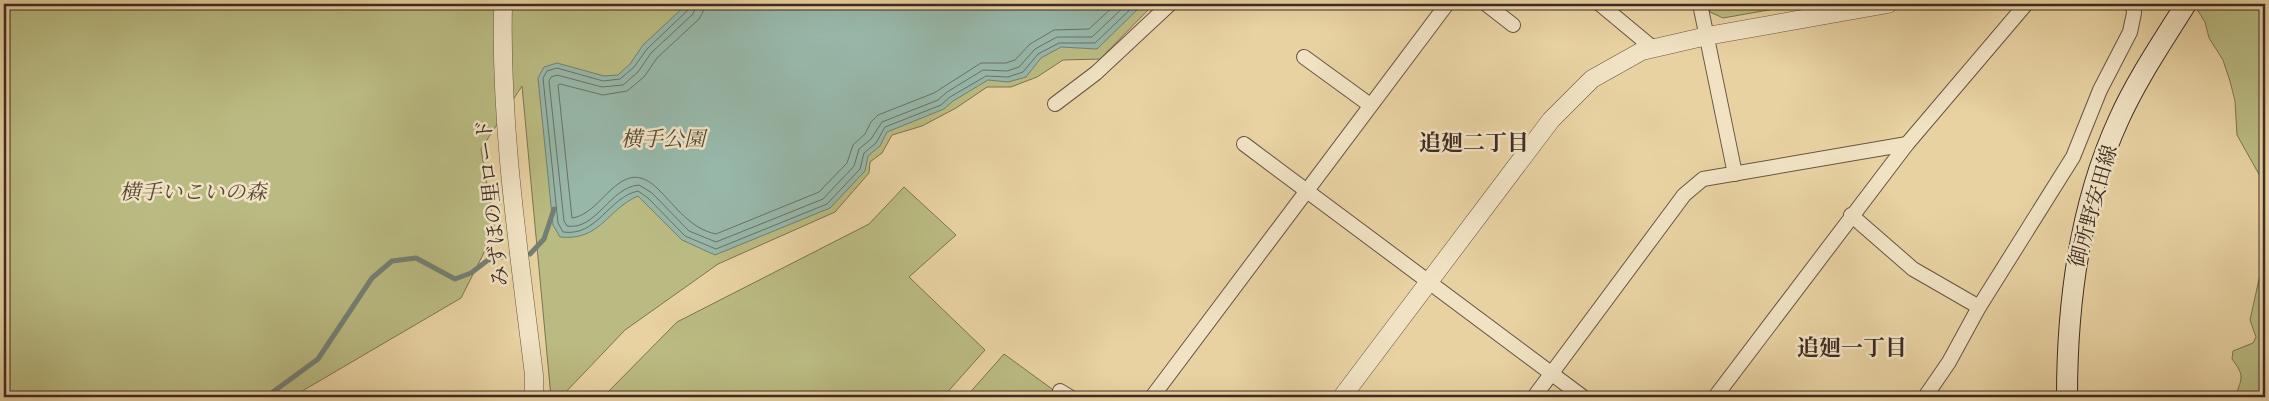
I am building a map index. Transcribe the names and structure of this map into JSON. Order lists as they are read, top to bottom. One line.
{"streets":{"main road":["御所野安田線"],"street":["みずほの里ロード"]},"districts":["追廻二丁目","追廻一丁目"],"parks":["横手公園","横手いこいの森"]}
